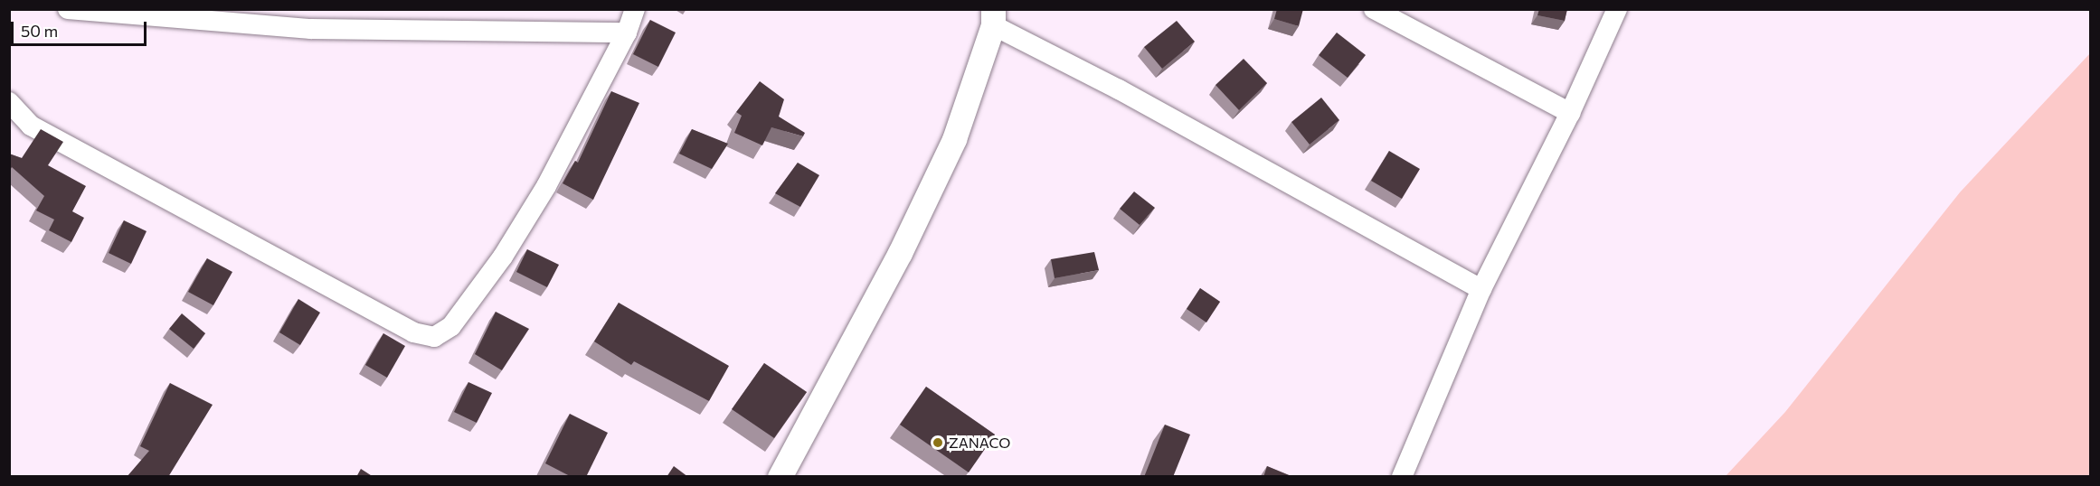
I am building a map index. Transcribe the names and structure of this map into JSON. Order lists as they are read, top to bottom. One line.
{"places":["ZANACO"],"scale_bar":"50 m"}
